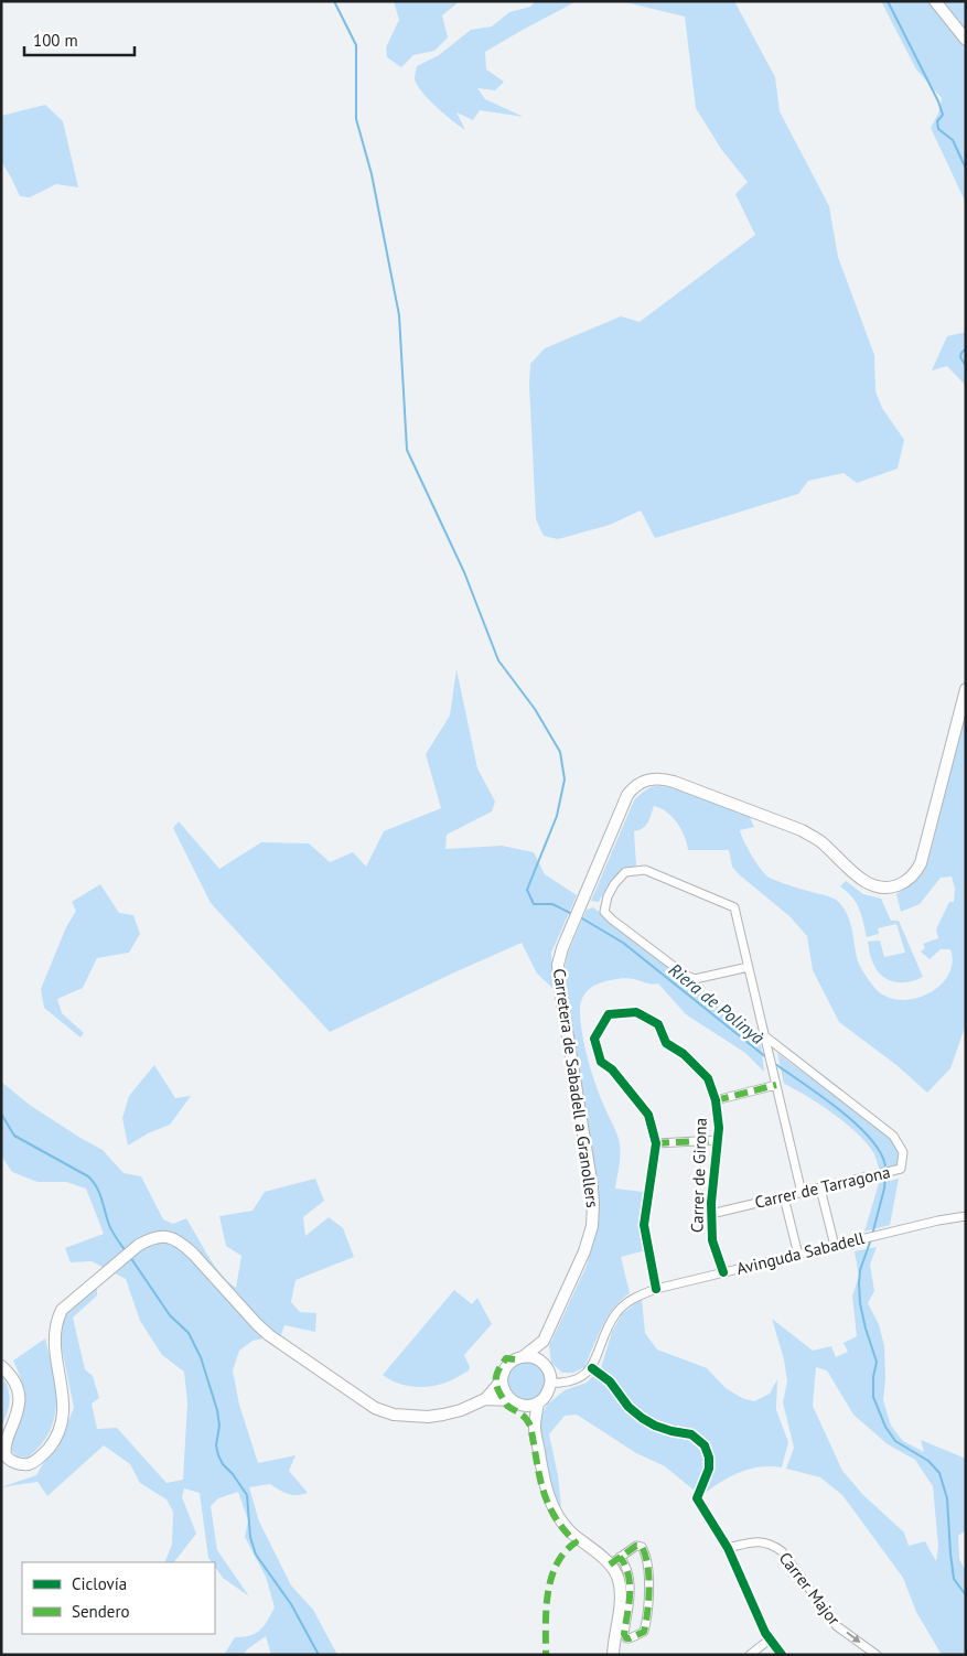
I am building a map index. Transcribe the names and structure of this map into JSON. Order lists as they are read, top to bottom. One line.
{"streets":{"main road":["Carretera de Sabadell a Granollers"],"street":["Carrer de Girona","Carrer de Tarragona","Avinguda Sabadell","Carrer Major"]},"crossings":[["Carrer de Girona","Carrer de Tarragona"],["Carrer de Girona","Avinguda Sabadell"]],"one_way":["Carrer Major"],"water":["Riera de Polinyà"],"legend":["Ciclovía","Sendero"],"scale_bar":"100 m"}
